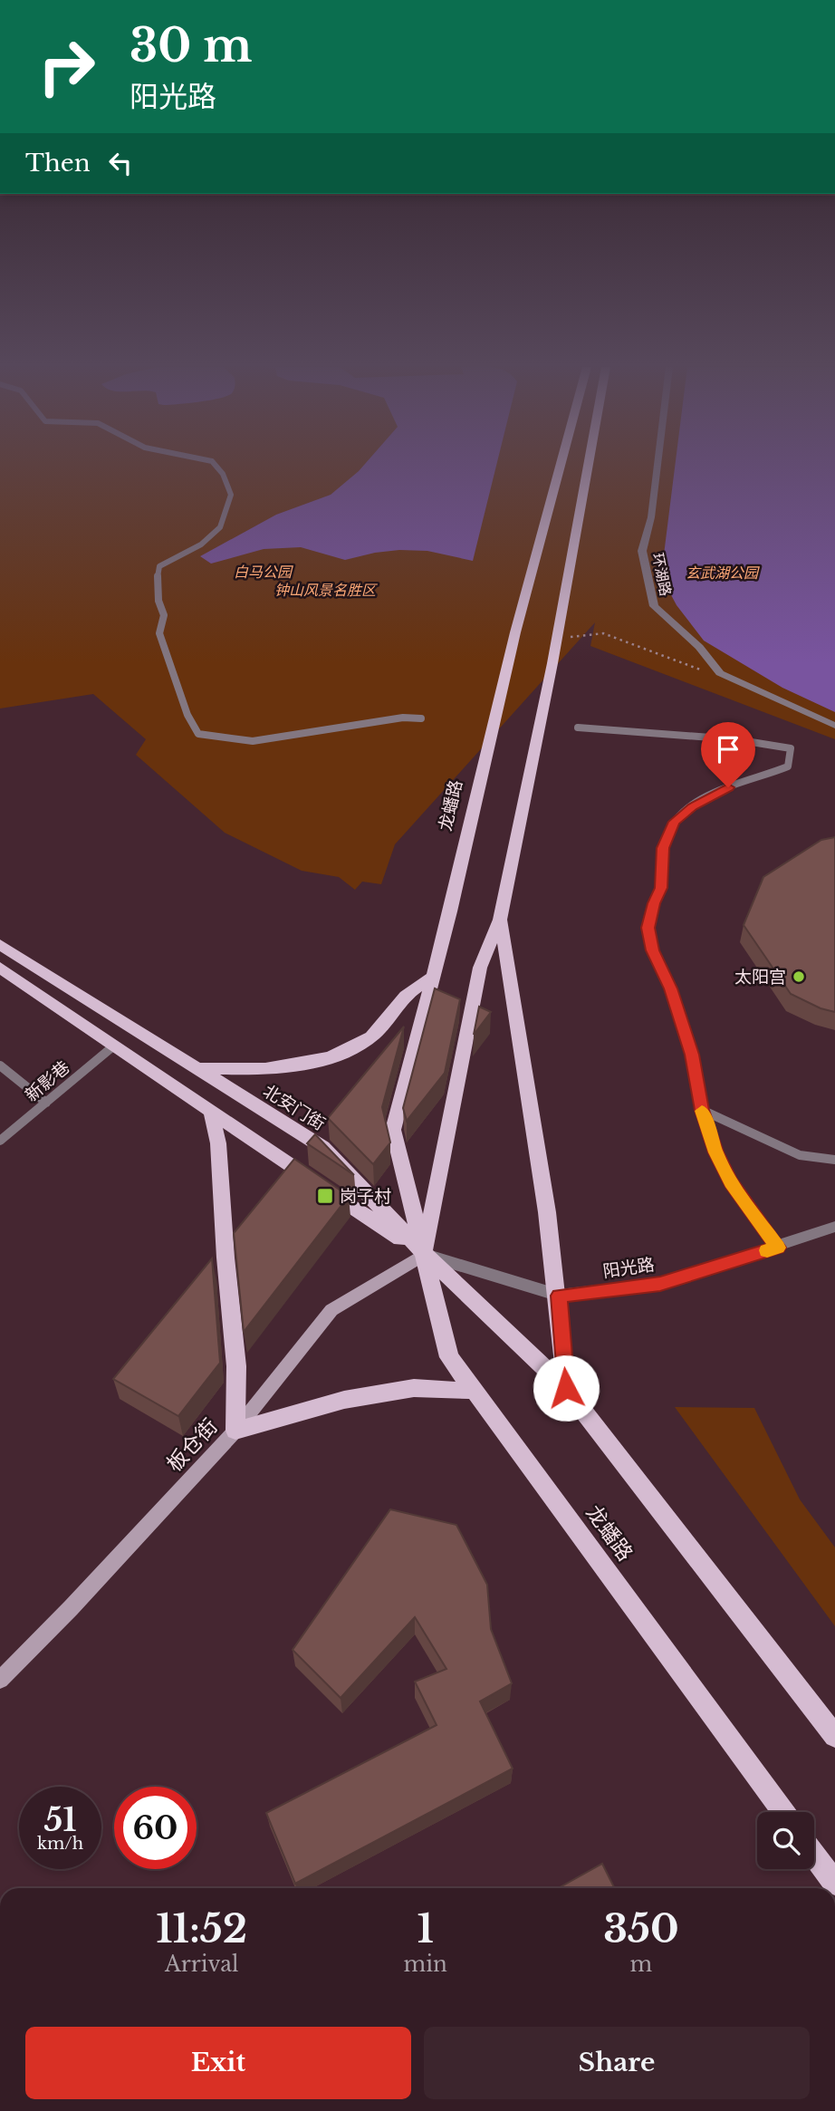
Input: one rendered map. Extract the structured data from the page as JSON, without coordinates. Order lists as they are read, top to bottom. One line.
{"streets":{"main road":["龙蟠路","北安门街","板仓街"],"street":["环湖路","阳光路"],"lane":["新影巷"]},"crossings":[["龙蟠路","北安门街"],["龙蟠路","阳光路"],["龙蟠路","板仓街"],["北安门街","阳光路"],["北安门街","板仓街"],["阳光路","板仓街"]],"parks":["白马公园","玄武湖公园","钟山风景名胜区"],"places":{"other":["太阳宫"],"transit":["岗子村"]},"page":{"turn":["30 m","阳光路"],"then":"Then","speed":"51 km/h","limit":"60","eta":["11:52","Arrival","1","min","350","m"],"buttons":["Exit","Share"]}}
